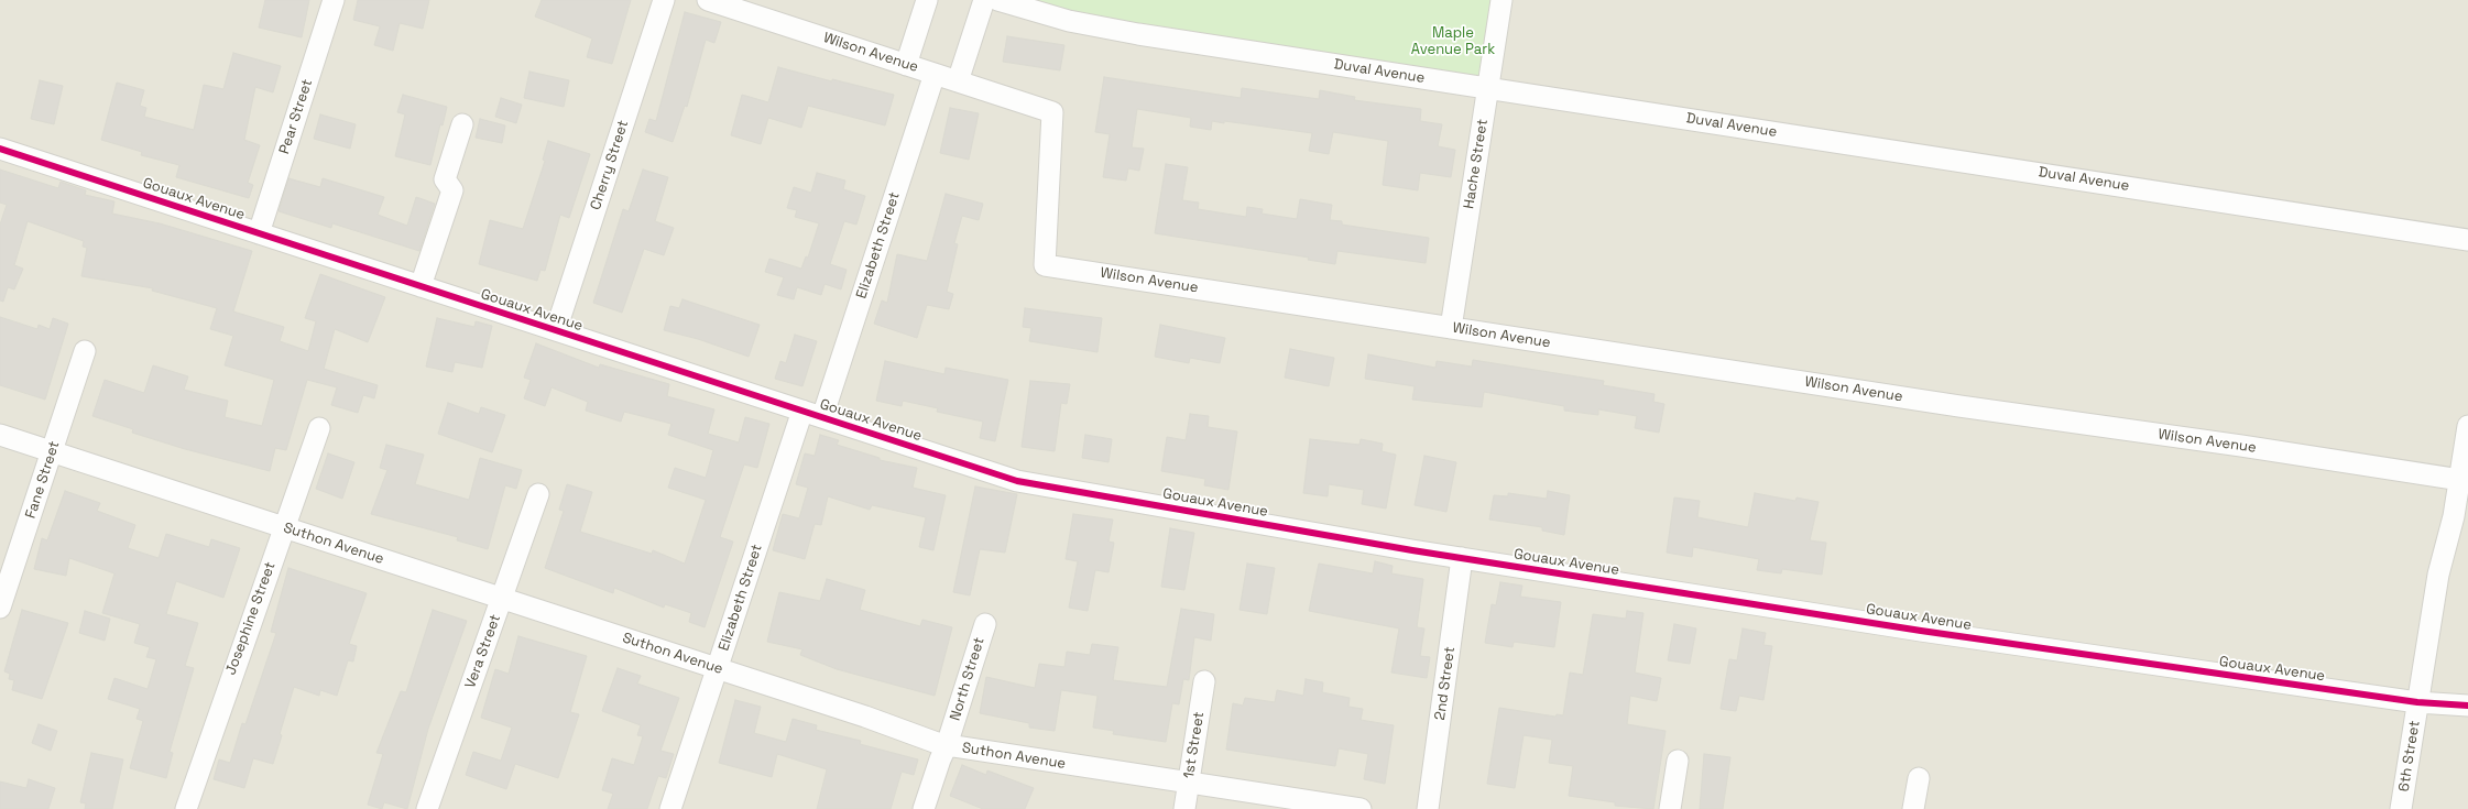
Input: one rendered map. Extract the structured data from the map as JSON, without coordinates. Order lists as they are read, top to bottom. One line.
{"streets":{"street":["Wilson Avenue","Duval Avenue","Pear Street","Hache Street","Cherry Street","Gouaux Avenue","Elizabeth Street","Fane Street","Suthon Avenue","Josephine Street","Vera Street","North Street","2nd Street","1st Street","6th Street"]},"crossings":[["Wilson Avenue","Hache Street"],["Wilson Avenue","Elizabeth Street"],["Wilson Avenue","6th Street"],["Duval Avenue","Hache Street"],["Pear Street","Gouaux Avenue"],["Cherry Street","Gouaux Avenue"],["Gouaux Avenue","Elizabeth Street"],["Gouaux Avenue","2nd Street"],["Gouaux Avenue","6th Street"],["Elizabeth Street","Suthon Avenue"],["Fane Street","Suthon Avenue"],["Suthon Avenue","Josephine Street"],["Suthon Avenue","Vera Street"],["Suthon Avenue","North Street"],["Suthon Avenue","1st Street"]],"parks":["Maple Avenue Park"]}
